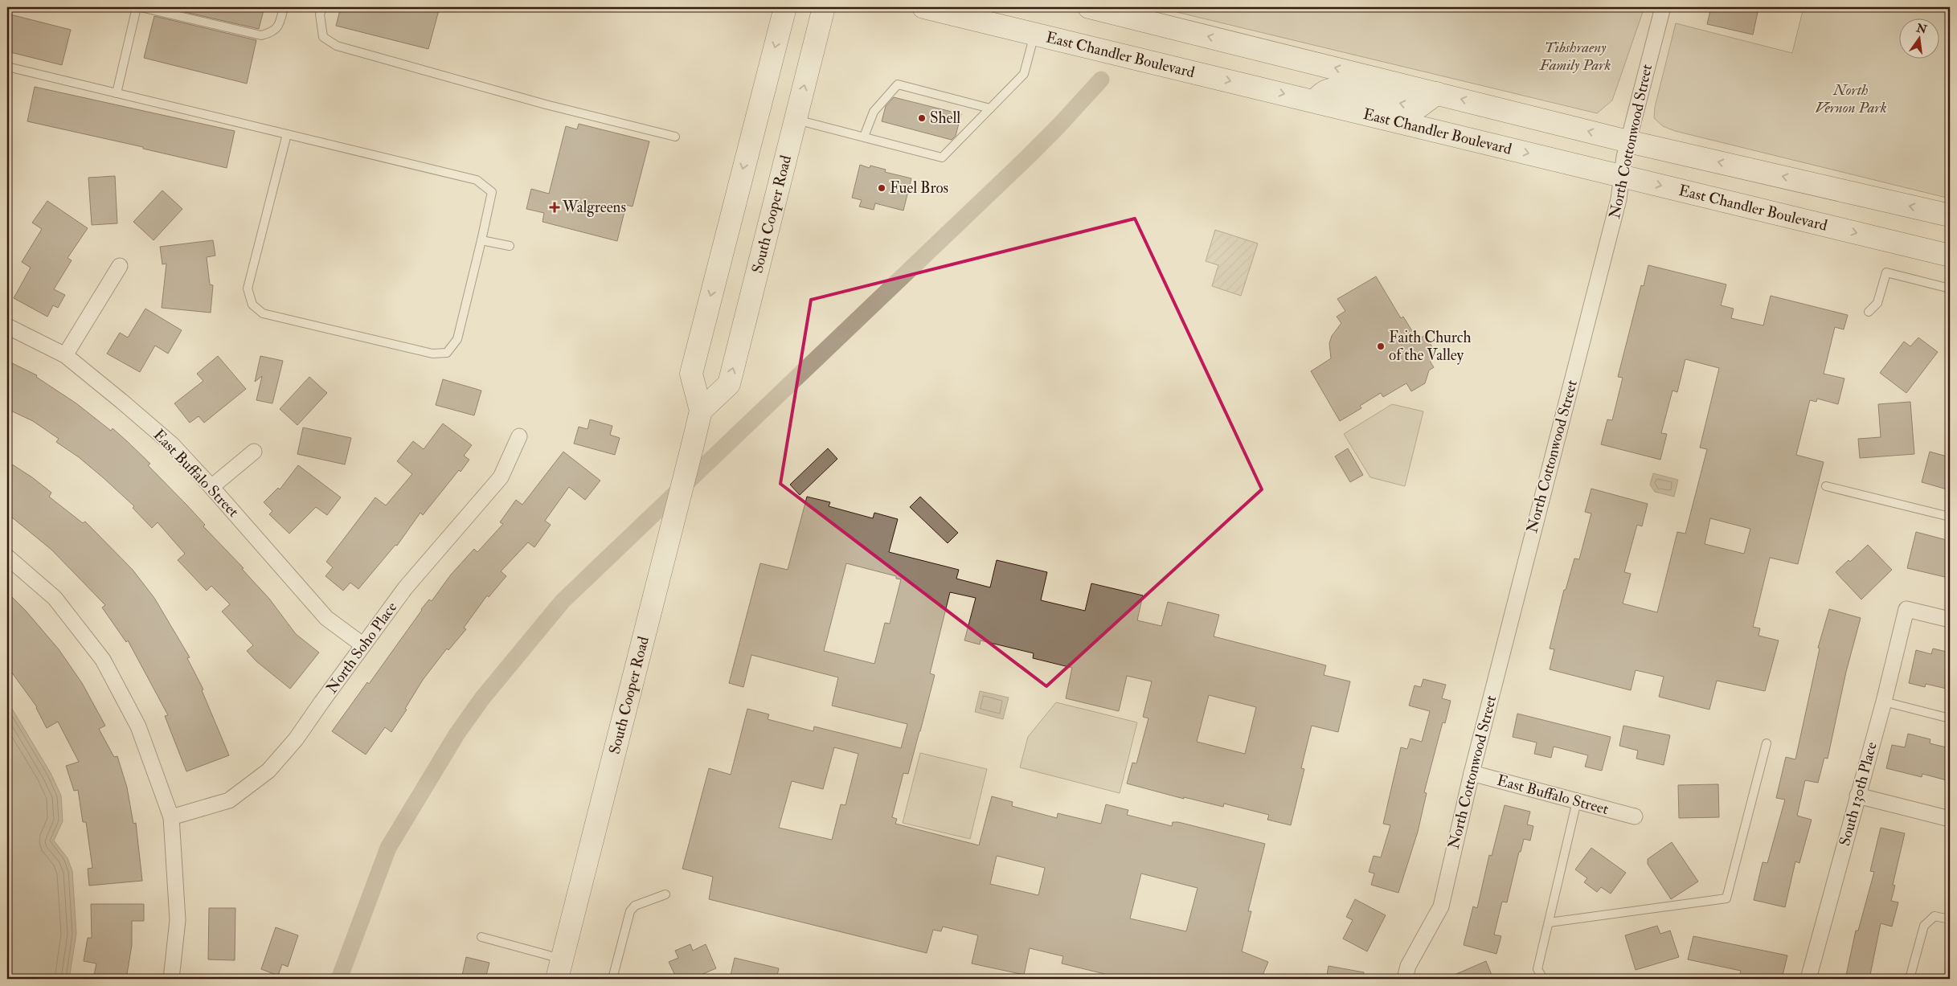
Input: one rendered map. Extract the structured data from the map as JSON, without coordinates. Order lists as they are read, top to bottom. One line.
{"streets":{"main road":["East Chandler Boulevard","South Cooper Road"],"street":["North Cottonwood Street","East Buffalo Street","North Soho Place","South 130th Place"]},"crossings":[["East Chandler Boulevard","North Cottonwood Street"],["North Cottonwood Street","East Buffalo Street"],["East Buffalo Street","North Soho Place"]],"parks":["Tibshraeny Family Park","North Vernon Park"],"places":{"other":["Shell","Fuel Bros","Faith Church of the Valley"],"health":["Walgreens"]},"north":"top"}
